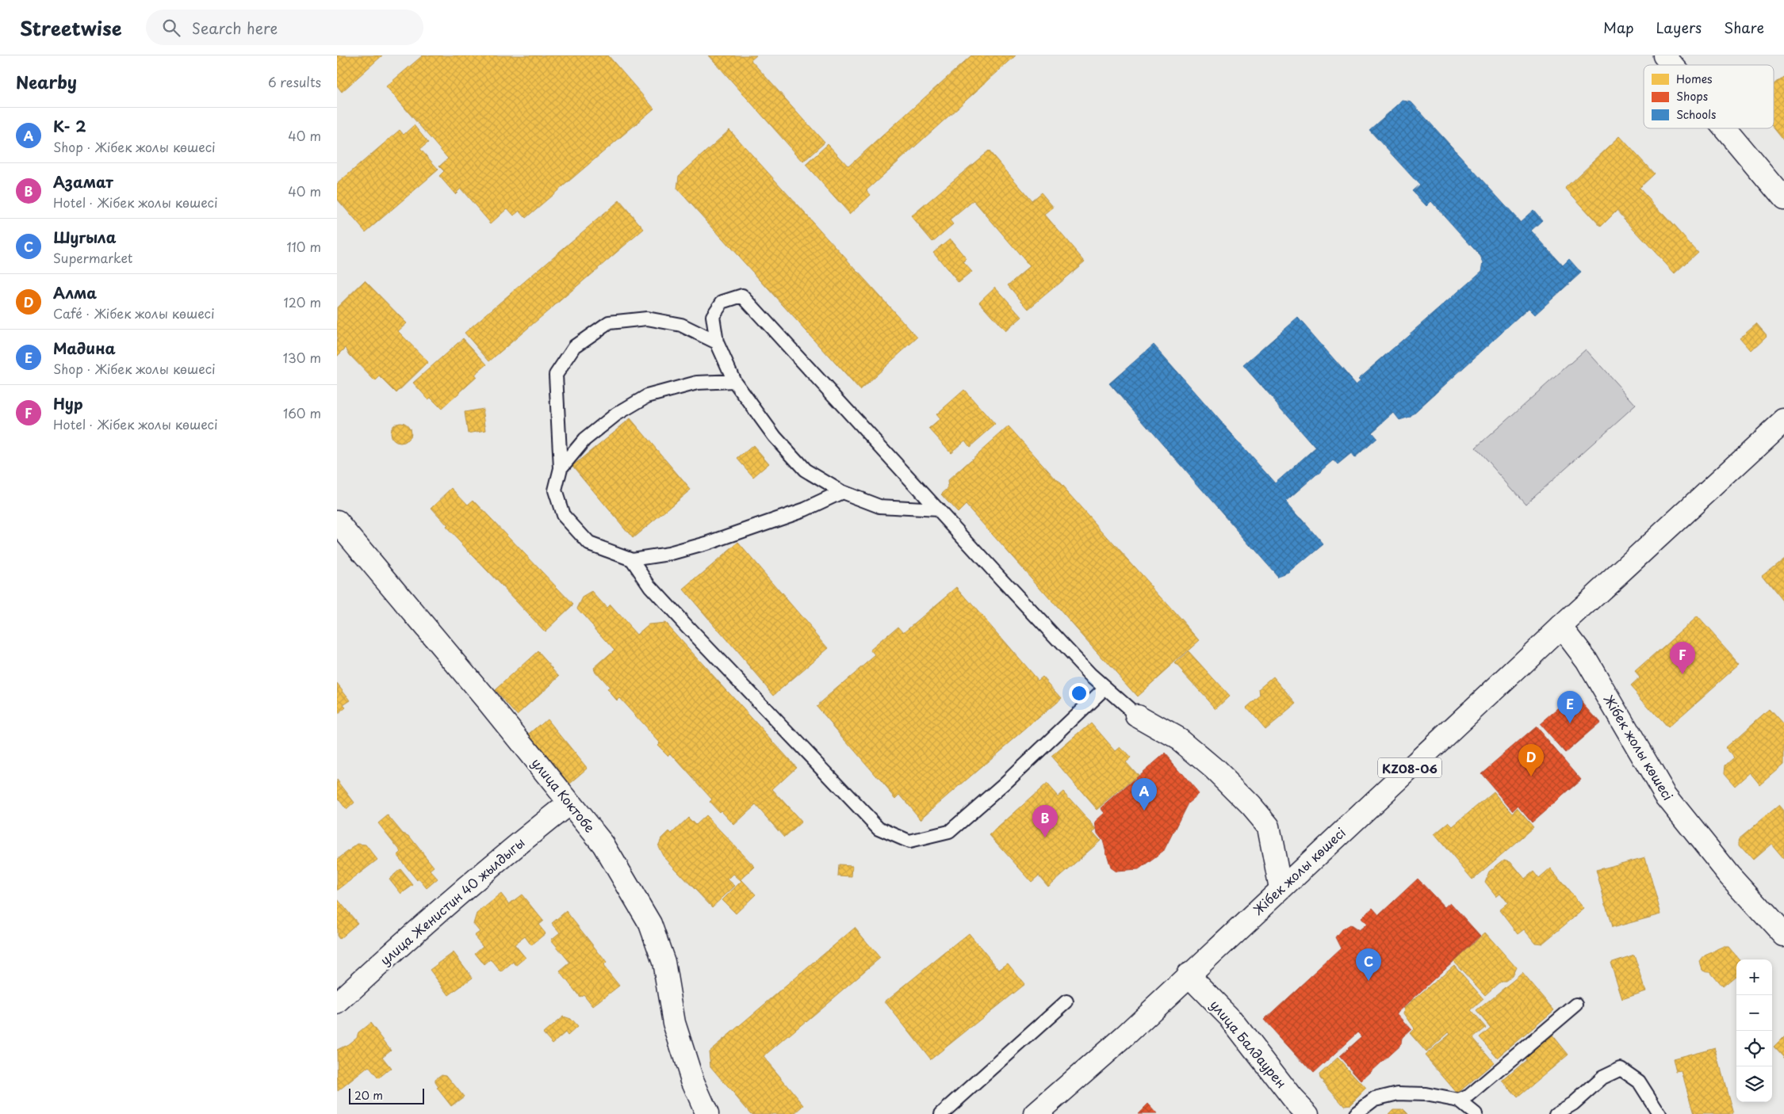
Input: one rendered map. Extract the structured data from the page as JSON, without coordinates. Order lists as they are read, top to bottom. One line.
{"streets":{"main road":["Жібек жолы көшесі","KZ08-06","улица Коктобе","улица Женистин 40 жылдыгы","улица Балдаурен"]},"crossings":[["Жібек жолы көшесі","улица Балдаурен"],["улица Коктобе","улица Женистин 40 жылдыгы"]],"legend":["Homes","Shops","Schools"],"scale_bar":"20 m","page":{"header":"Streetwise","search":"Search here","nav":["Map","Layers","Share"],"heading":["Nearby","6 results"],"list":[{"mark":"A","name":"К- 2","note":"Shop · Жібек жолы көшесі","value":"40 m"},{"mark":"B","name":"Азамат","note":"Hotel · Жібек жолы көшесі","value":"40 m"},{"mark":"C","name":"Шугыла","note":"Supermarket","value":"110 m"},{"mark":"D","name":"Алма","note":"Café · Жібек жолы көшесі","value":"120 m"},{"mark":"E","name":"Мадина","note":"Shop · Жібек жолы көшесі","value":"130 m"},{"mark":"F","name":"Нур","note":"Hotel · Жібек жолы көшесі","value":"160 m"}],"pins":["F","E","D","A","B","C"],"map_buttons":["+","−"],"scale":"20 m"}}
